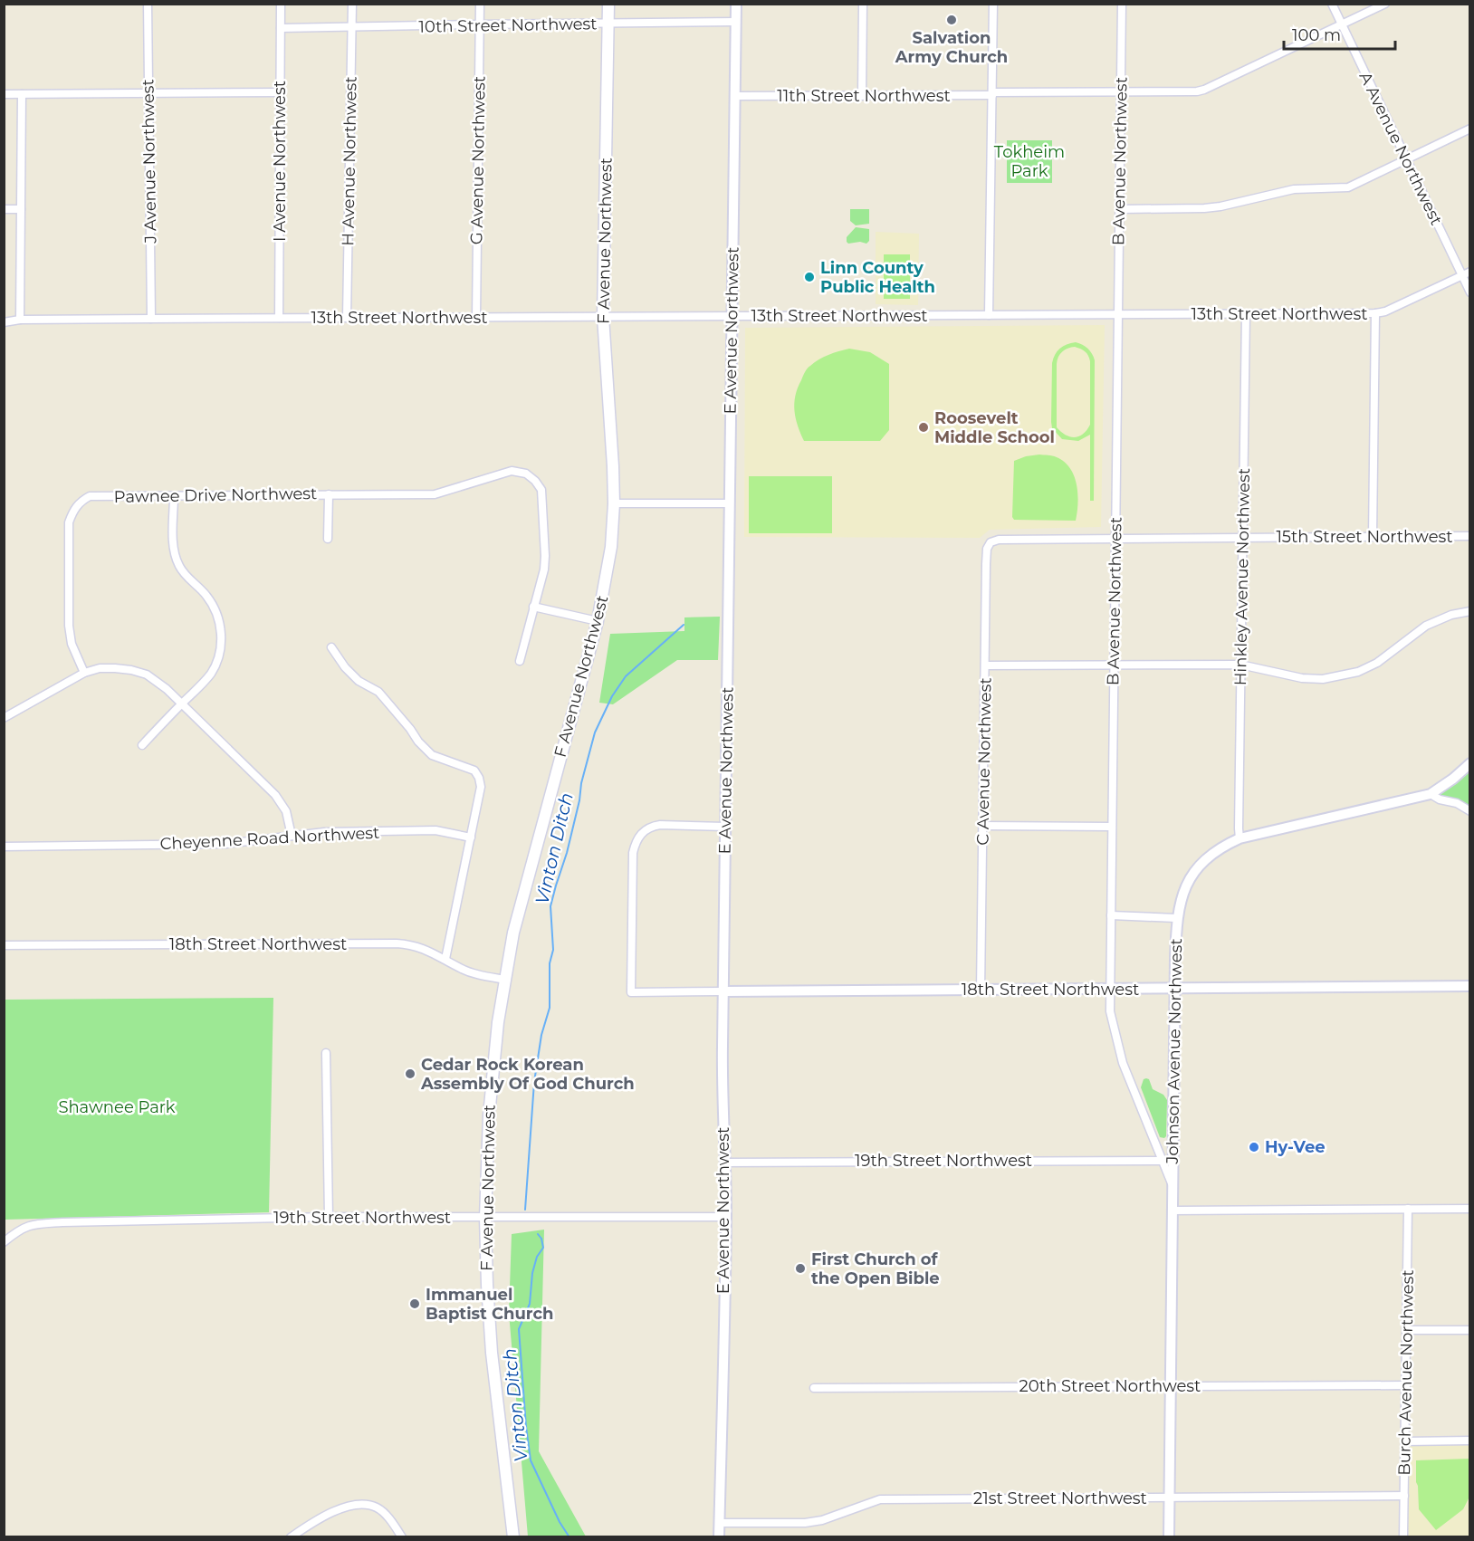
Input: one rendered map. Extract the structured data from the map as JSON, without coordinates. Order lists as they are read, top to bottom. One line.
{"streets":{"main road":["F Avenue Northwest"],"street":["10th Street Northwest","11th Street Northwest","A Avenue Northwest","G Avenue Northwest","J Avenue Northwest","I Avenue Northwest","H Avenue Northwest","B Avenue Northwest","13th Street Northwest","E Avenue Northwest","Pawnee Drive Northwest","15th Street Northwest","Hinkley Avenue Northwest","C Avenue Northwest","Cheyenne Road Northwest","18th Street Northwest","Johnson Avenue Northwest","19th Street Northwest","Burch Avenue Northwest","20th Street Northwest","21st Street Northwest"]},"crossings":[["10th Street Northwest","G Avenue Northwest"],["10th Street Northwest","I Avenue Northwest"],["10th Street Northwest","H Avenue Northwest"],["10th Street Northwest","F Avenue Northwest"],["10th Street Northwest","E Avenue Northwest"],["11th Street Northwest","A Avenue Northwest"],["11th Street Northwest","B Avenue Northwest"],["11th Street Northwest","E Avenue Northwest"],["A Avenue Northwest","13th Street Northwest"],["G Avenue Northwest","13th Street Northwest"],["J Avenue Northwest","13th Street Northwest"],["I Avenue Northwest","13th Street Northwest"],["H Avenue Northwest","13th Street Northwest"],["B Avenue Northwest","13th Street Northwest"],["B Avenue Northwest","15th Street Northwest"],["B Avenue Northwest","18th Street Northwest"],["B Avenue Northwest","Johnson Avenue Northwest"],["B Avenue Northwest","19th Street Northwest"],["F Avenue Northwest","13th Street Northwest"],["F Avenue Northwest","18th Street Northwest"],["F Avenue Northwest","19th Street Northwest"],["13th Street Northwest","E Avenue Northwest"],["13th Street Northwest","Hinkley Avenue Northwest"],["E Avenue Northwest","18th Street Northwest"],["E Avenue Northwest","19th Street Northwest"],["E Avenue Northwest","21st Street Northwest"],["15th Street Northwest","Hinkley Avenue Northwest"],["15th Street Northwest","C Avenue Northwest"],["Hinkley Avenue Northwest","Johnson Avenue Northwest"],["C Avenue Northwest","18th Street Northwest"],["18th Street Northwest","Johnson Avenue Northwest"],["Johnson Avenue Northwest","20th Street Northwest"],["Johnson Avenue Northwest","21st Street Northwest"],["Burch Avenue Northwest","20th Street Northwest"],["Burch Avenue Northwest","21st Street Northwest"]],"water":["Vinton Ditch"],"parks":["Tokheim Park","Shawnee Park"],"places":["Salvation Army Church","Linn County Public Health","Roosevelt Middle School","Cedar Rock Korean Assembly Of God Church","Hy-Vee","First Church of the Open Bible","Immanuel Baptist Church"],"scale_bar":"100 m"}
